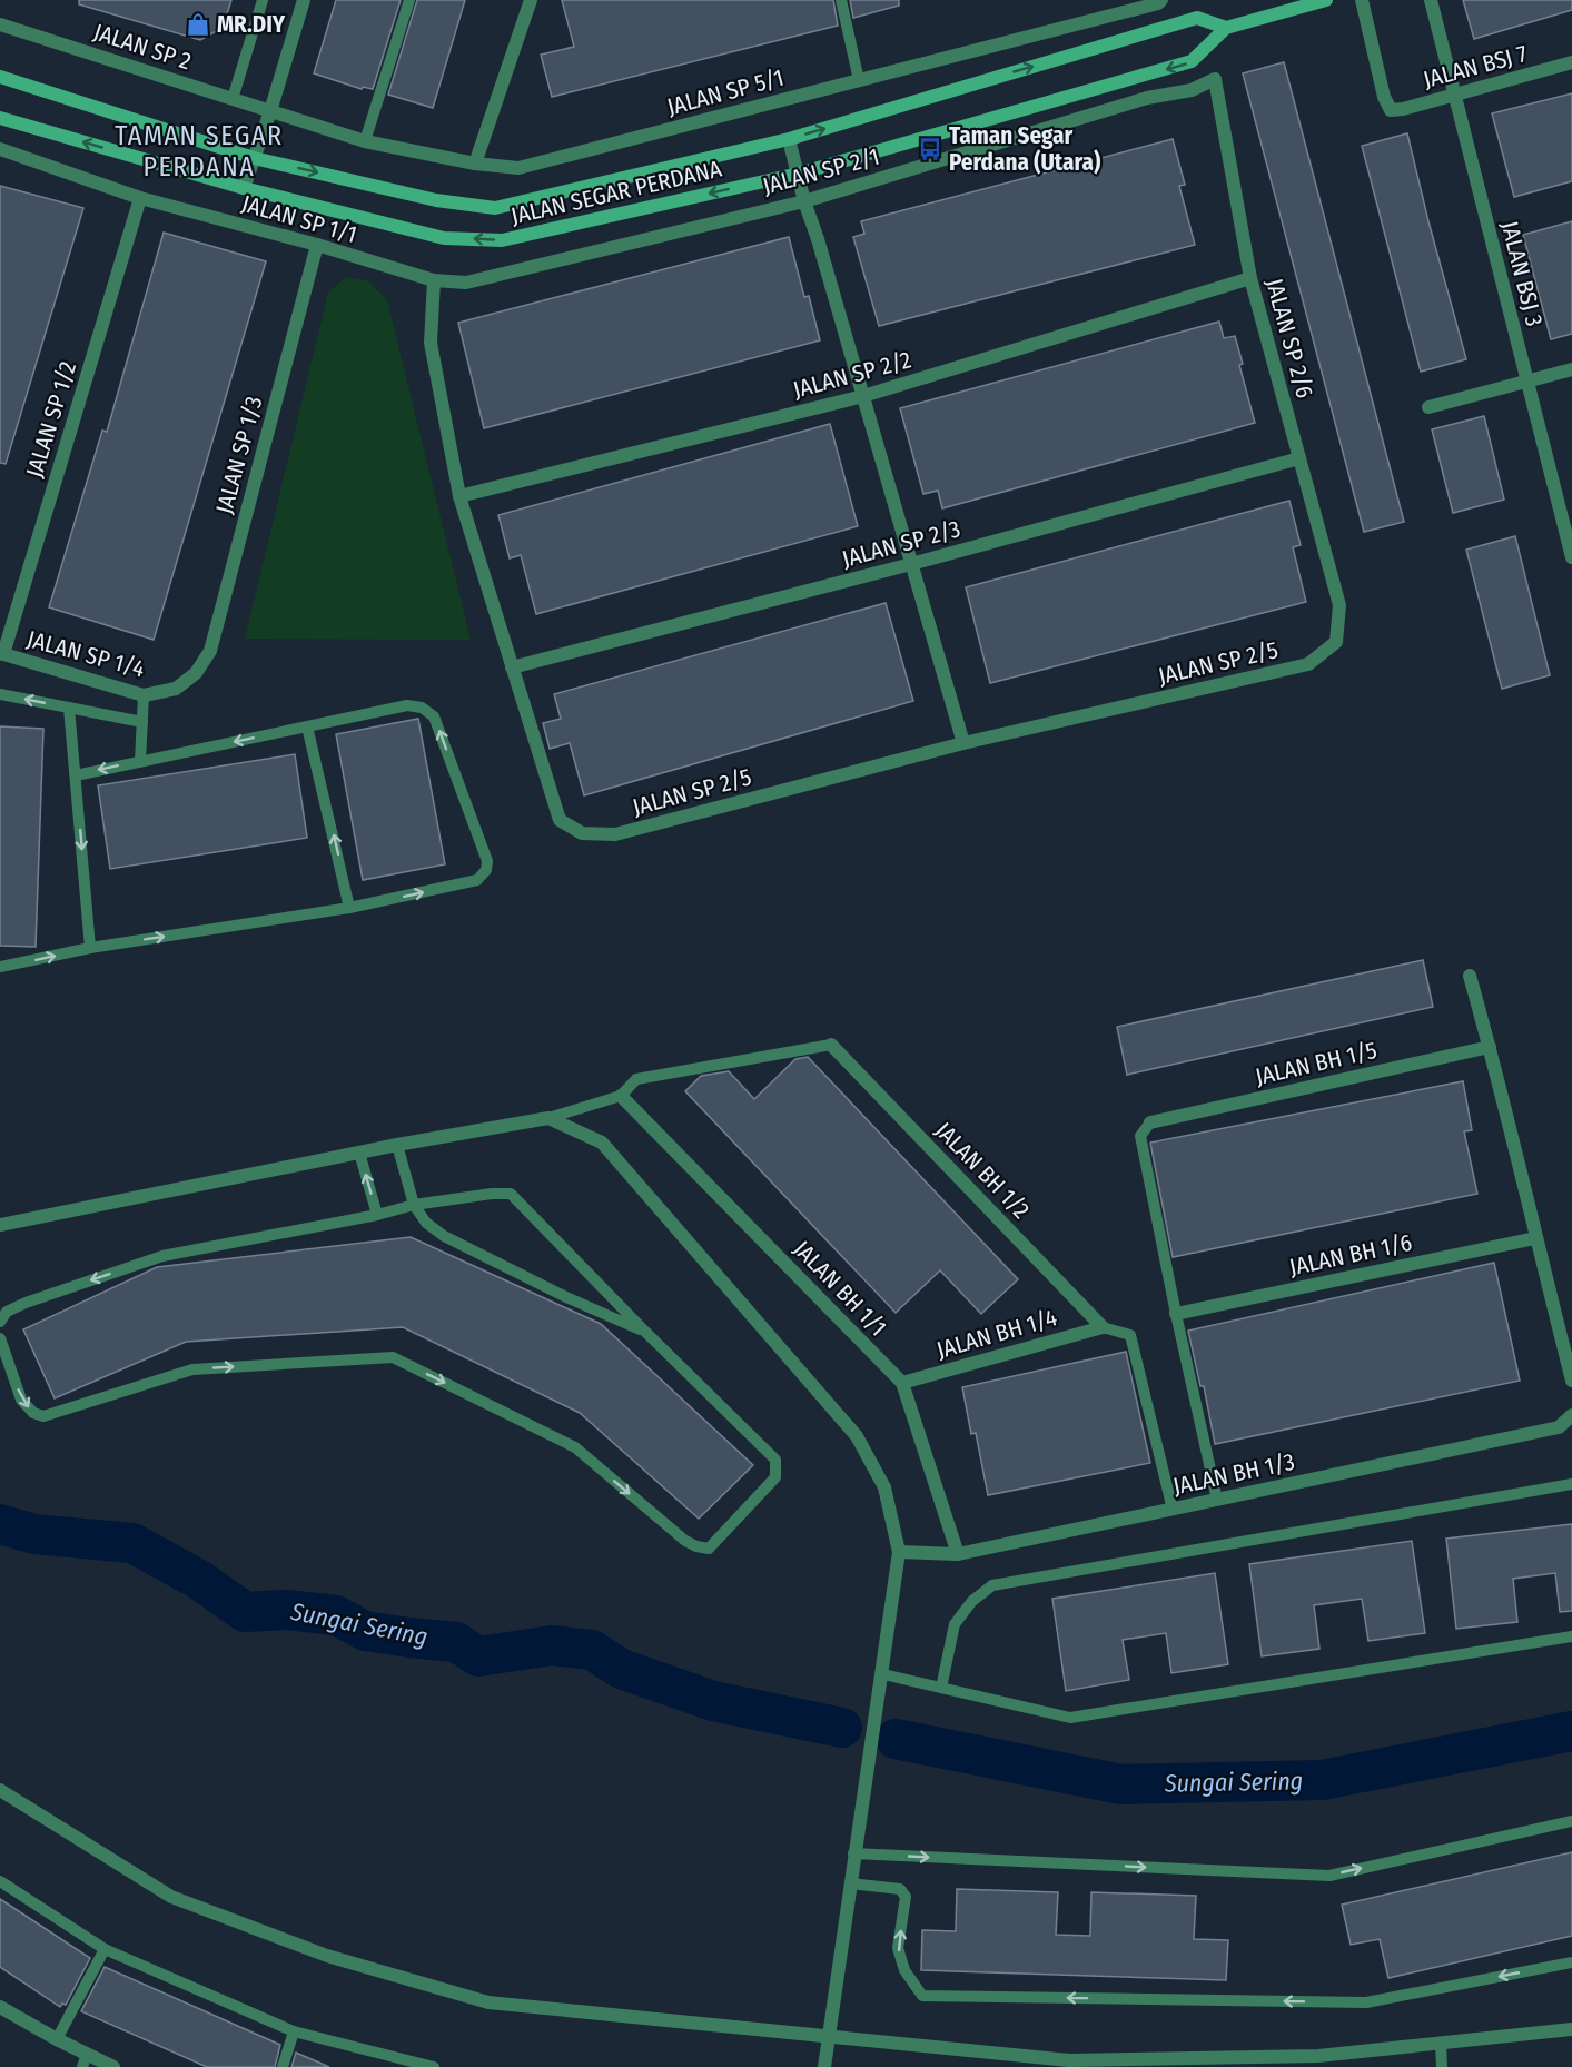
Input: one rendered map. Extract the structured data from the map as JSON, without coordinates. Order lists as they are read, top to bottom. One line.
{"streets":{"street":["JALAN SP 2","JALAN BSJ 7","JALAN SP 5/1","JALAN SP 2/1","JALAN SEGAR PERDANA","JALAN SP 1/1","JALAN BSJ 3","JALAN SP 2/6","JALAN SP 2/2","JALAN SP 1/2","JALAN SP 1/3","JALAN SP 2/3","JALAN SP 1/4","JALAN SP 2/5","JALAN BH 1/5","JALAN BH 1/2","JALAN BH 1/6","JALAN BH 1/1","JALAN BH 1/4","JALAN BH 1/3"]},"crossings":[["JALAN SP 2","JALAN SP 5/1"],["JALAN BSJ 7","JALAN BSJ 3"],["JALAN SP 2/1","JALAN SP 1/1"],["JALAN SP 2/1","JALAN SP 2/6"],["JALAN SP 2/1","JALAN SP 2/5"],["JALAN SP 1/1","JALAN SP 1/2"],["JALAN SP 1/1","JALAN SP 1/3"],["JALAN SP 1/1","JALAN SP 2/5"],["JALAN SP 2/6","JALAN SP 2/2"],["JALAN SP 2/6","JALAN SP 2/3"],["JALAN SP 2/6","JALAN SP 2/5"],["JALAN SP 2/2","JALAN SP 2/5"],["JALAN SP 1/2","JALAN SP 1/4"],["JALAN SP 1/3","JALAN SP 1/4"],["JALAN SP 2/3","JALAN SP 2/5"],["JALAN BH 1/2","JALAN BH 1/4"],["JALAN BH 1/1","JALAN BH 1/4"],["JALAN BH 1/1","JALAN BH 1/3"]],"districts":["TAMAN SEGAR PERDANA"],"water":["Sungai Sering"],"places":{"shop":["MR.DIY"],"bus stop":["Taman Segar Perdana (Utara)"]}}
